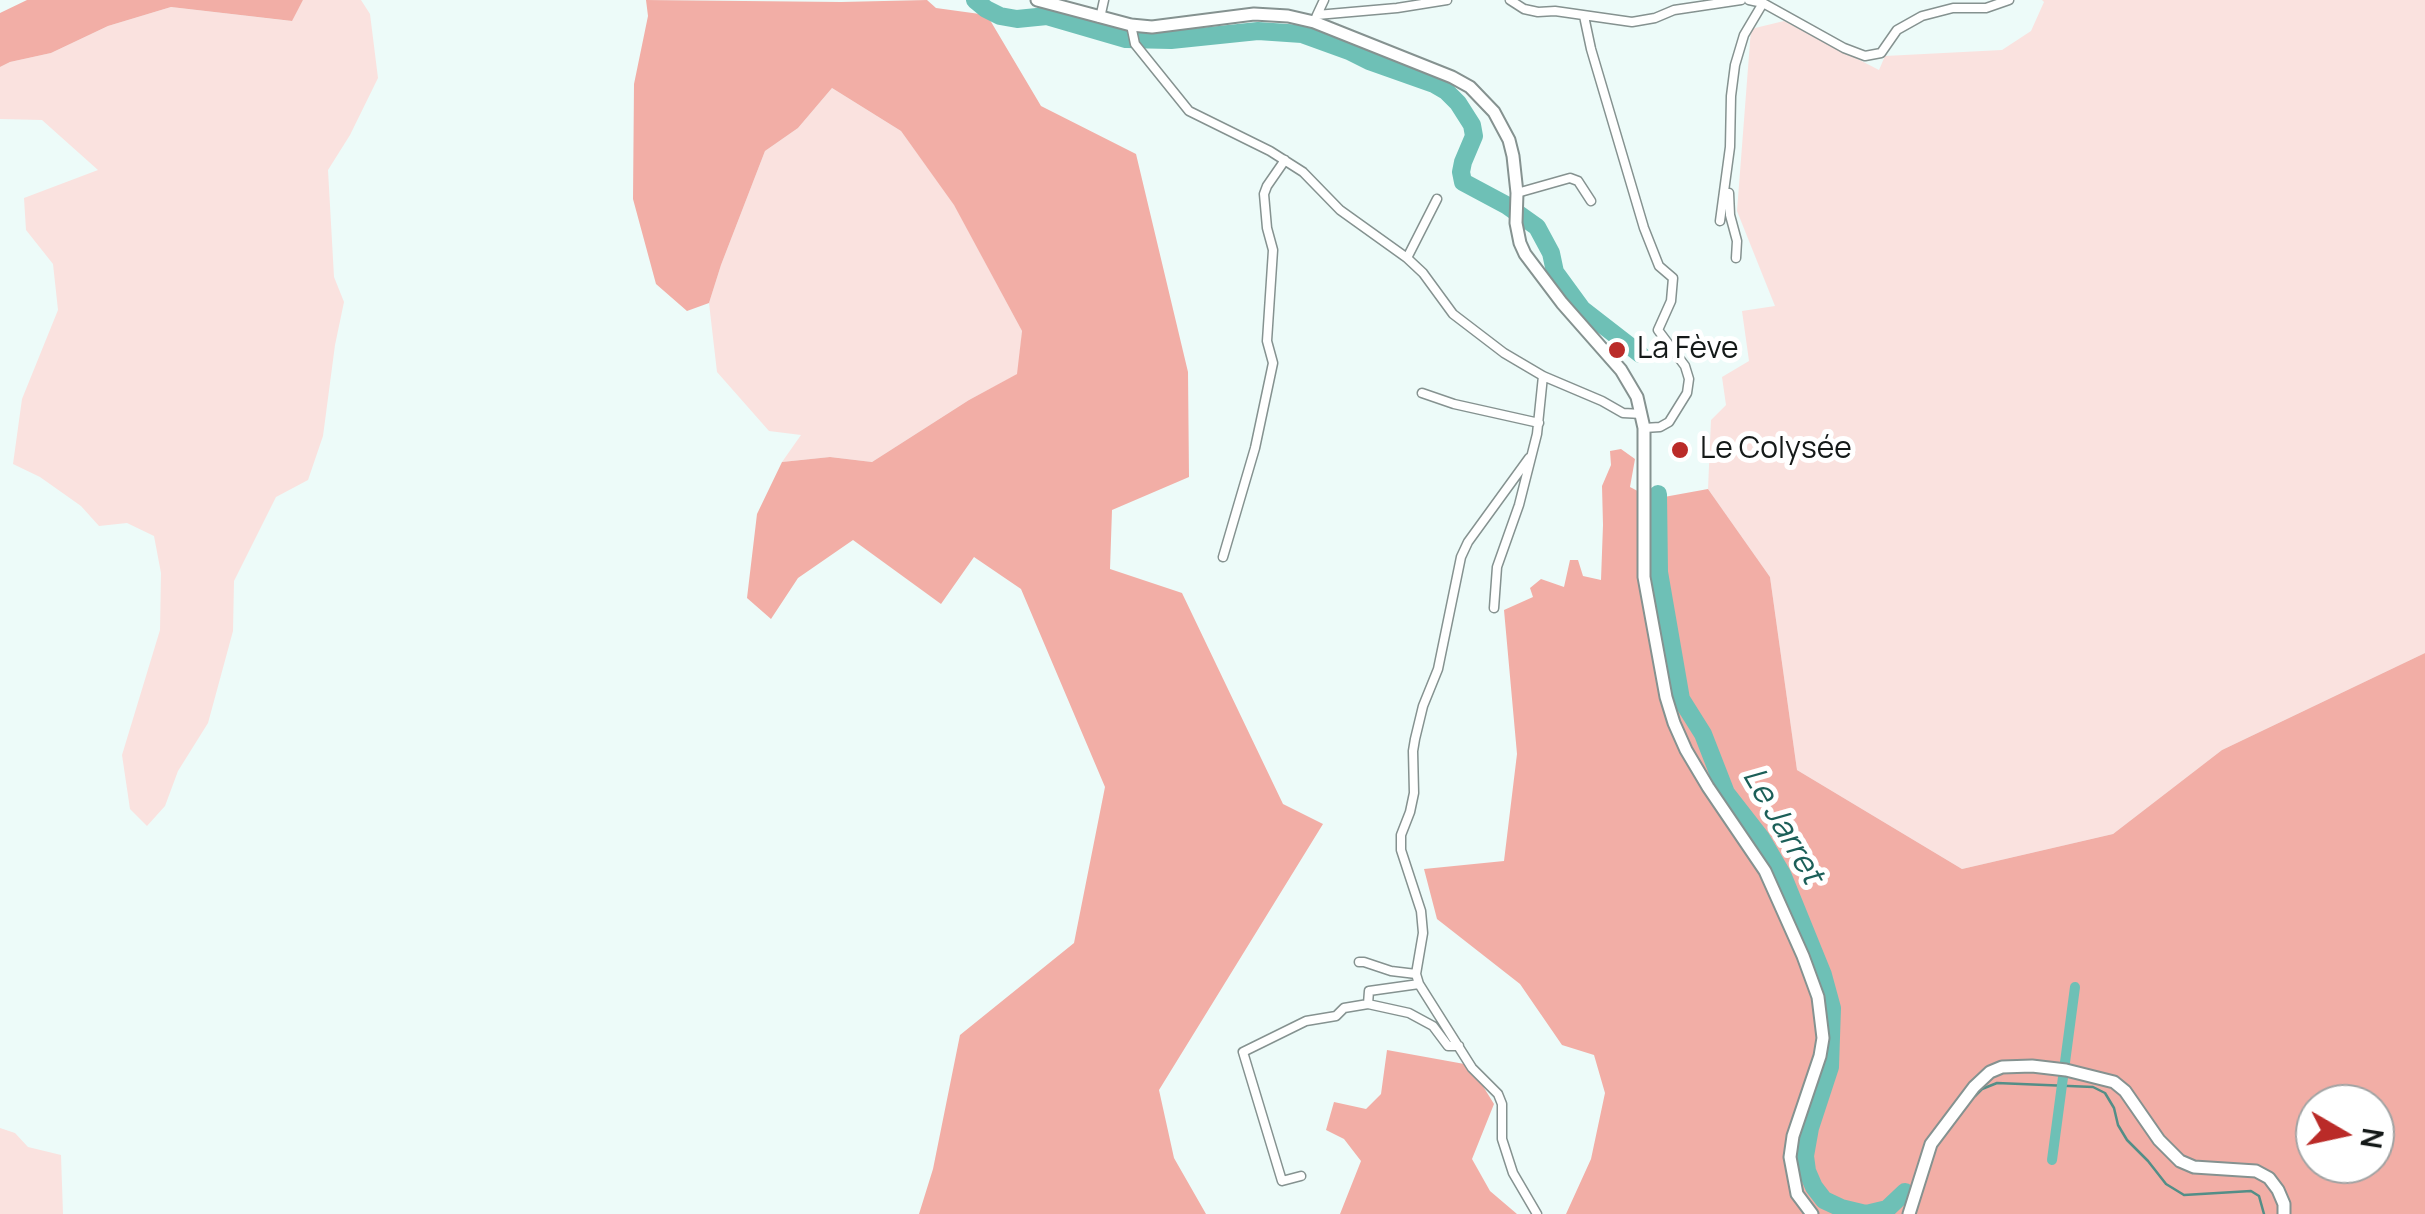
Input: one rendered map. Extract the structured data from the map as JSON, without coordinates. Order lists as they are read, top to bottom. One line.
{"water":["Le Jarret"],"places":["La Fève","Le Colysée"],"north":"right"}
